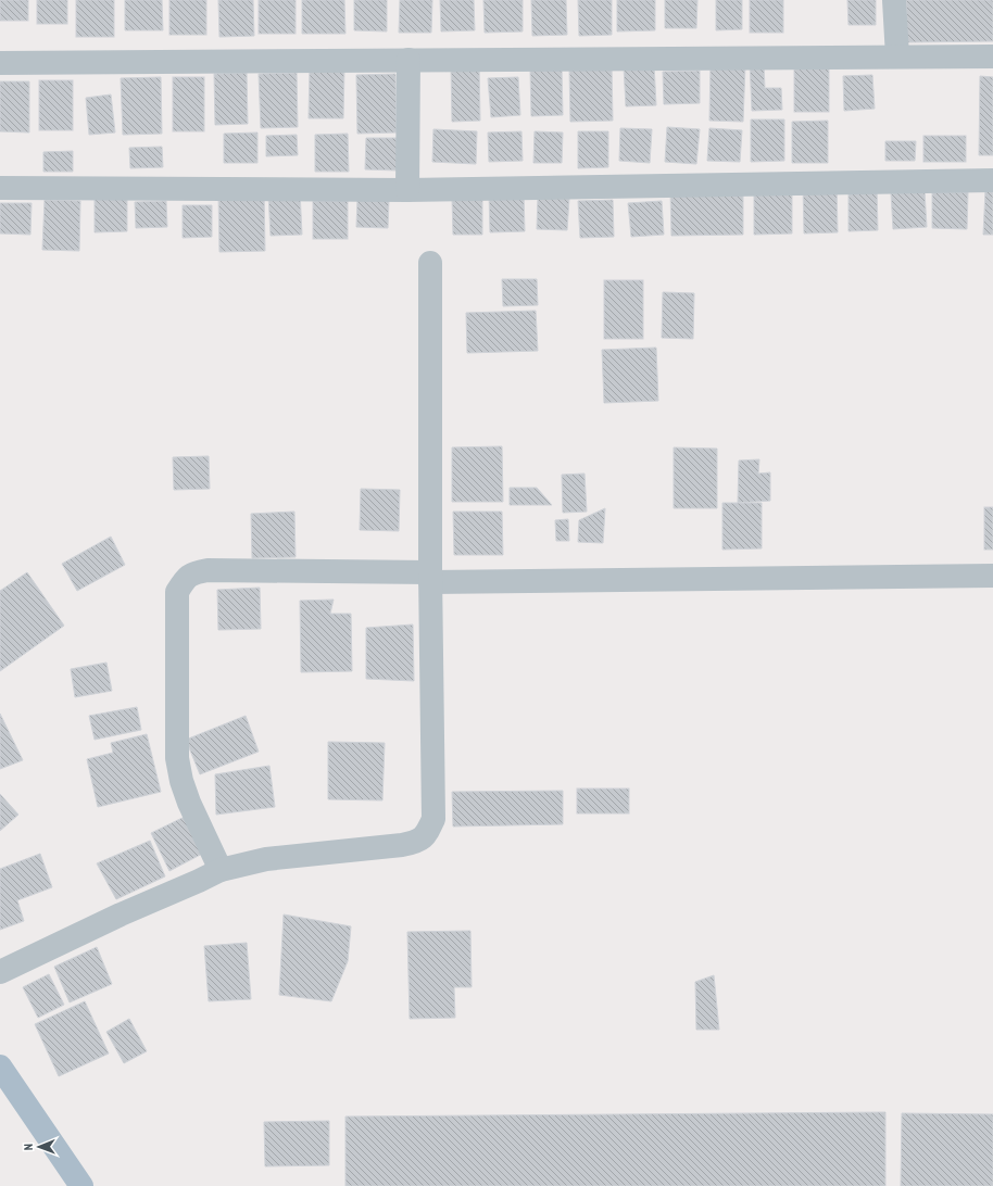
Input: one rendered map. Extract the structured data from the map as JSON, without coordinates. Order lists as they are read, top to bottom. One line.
{"north":"left"}
